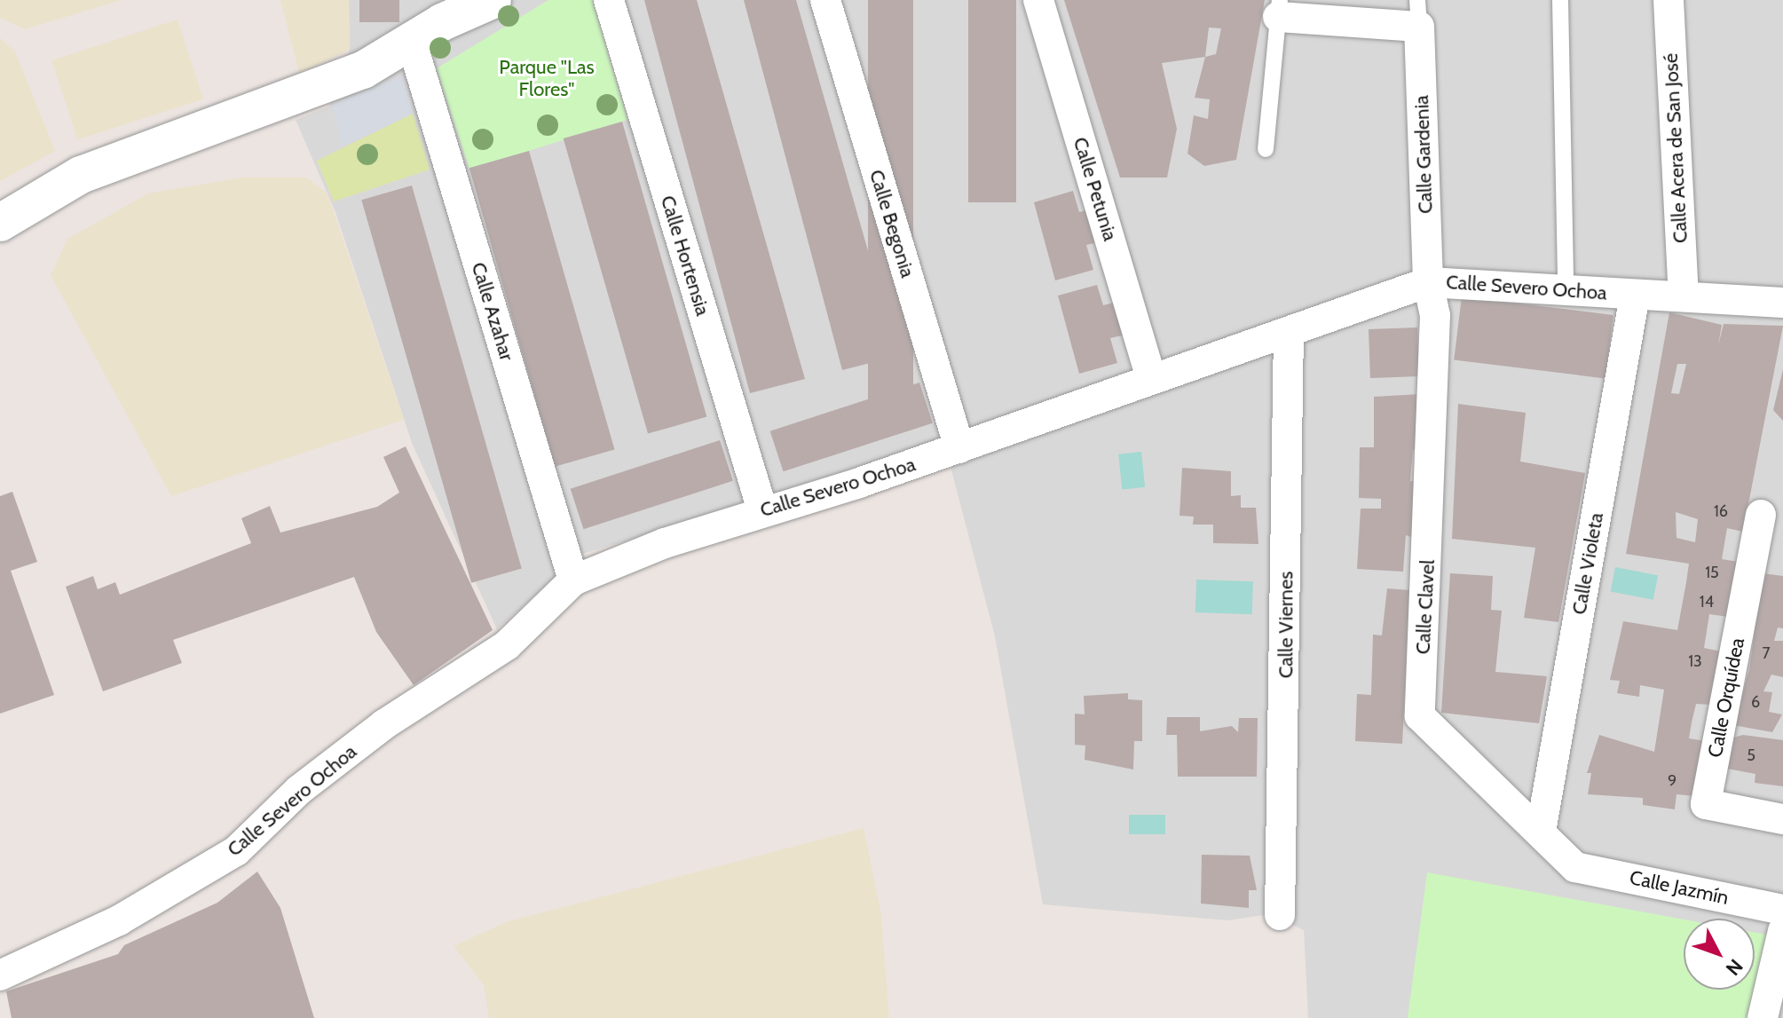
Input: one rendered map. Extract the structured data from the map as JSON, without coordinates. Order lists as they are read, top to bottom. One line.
{"streets":{"street":["Calle Acera de San José","Calle Gardenia","Calle Petunia","Calle Begonia","Calle Hortensia","Calle Severo Ochoa","Calle Azahar","Calle Violeta","Calle Clavel","Calle Viernes","Calle Orquídea","Calle Jazmín"]},"crossings":[["Calle Acera de San José","Calle Severo Ochoa"],["Calle Gardenia","Calle Severo Ochoa"],["Calle Gardenia","Calle Clavel"],["Calle Petunia","Calle Severo Ochoa"],["Calle Begonia","Calle Severo Ochoa"],["Calle Hortensia","Calle Severo Ochoa"],["Calle Severo Ochoa","Calle Azahar"],["Calle Severo Ochoa","Calle Violeta"],["Calle Severo Ochoa","Calle Clavel"],["Calle Severo Ochoa","Calle Viernes"],["Calle Violeta","Calle Clavel"],["Calle Clavel","Calle Jazmín"]],"parks":["Parque \"Las Flores\""],"house_numbers":["16","15","14","7","13","6","5","9"],"north":"bottom right"}
